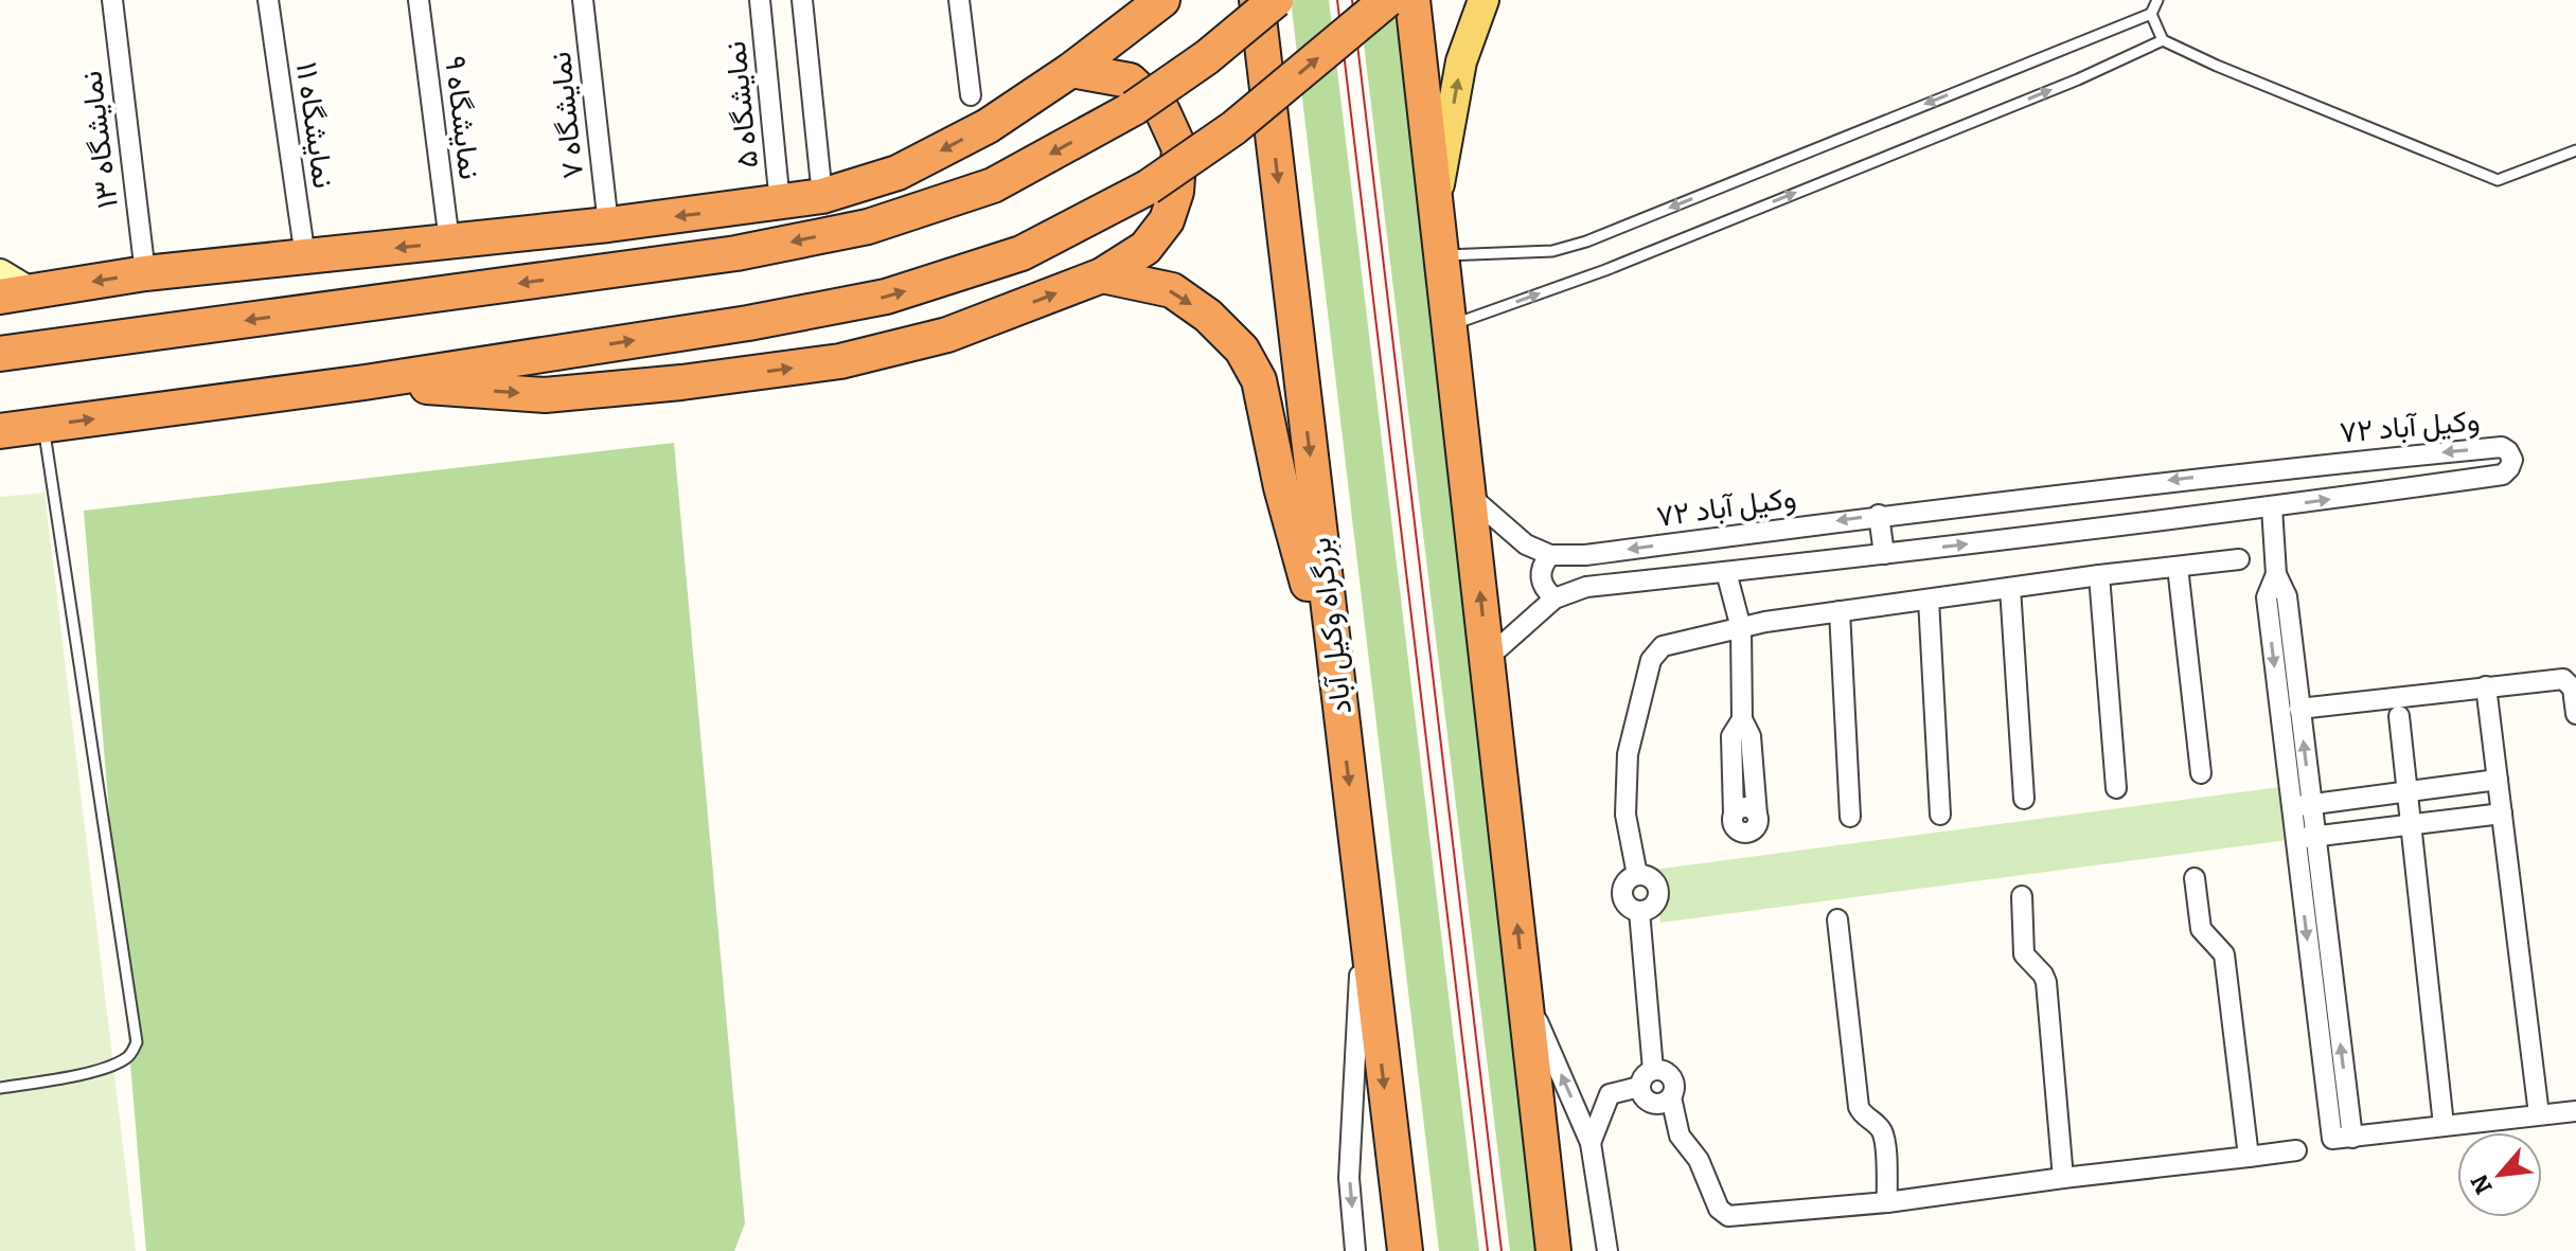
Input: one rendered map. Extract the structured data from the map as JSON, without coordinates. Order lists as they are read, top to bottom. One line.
{"streets":{"highway":["بزرگراه وکیل آباد"],"street":["نمایشگاه ۵","نمایشگاه ۷","نمایشگاه ۹","نمایشگاه ۱۱","نمایشگاه ۱۳","۷۲ وکیل آباد"]},"north":"bottom left"}
